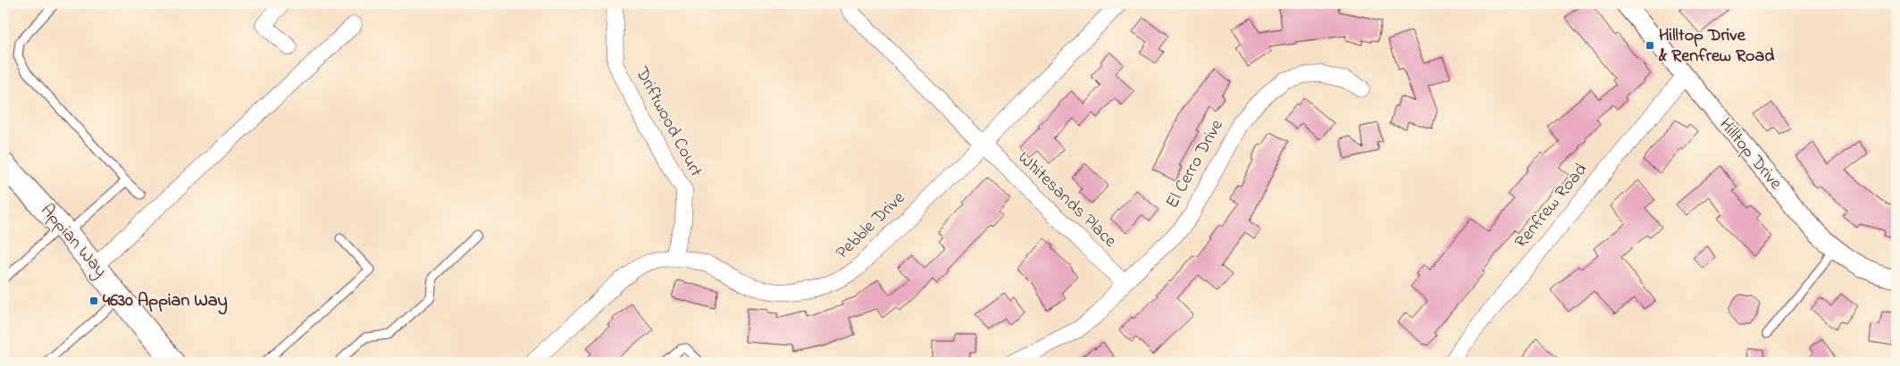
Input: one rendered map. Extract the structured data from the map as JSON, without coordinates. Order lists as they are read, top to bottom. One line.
{"streets":{"main road":["Appian Way"],"street":["Driftwood Court","Hilltop Drive","El Cerro Drive","Whitesands Place","Renfrew Road","Pebble Drive"]},"crossings":[["Driftwood Court","Pebble Drive"],["Hilltop Drive","Renfrew Road"],["El Cerro Drive","Whitesands Place"],["Whitesands Place","Pebble Drive"]],"places":{"transit":["Hilltop Drive & Renfrew Road","4630 Appian Way"]}}
